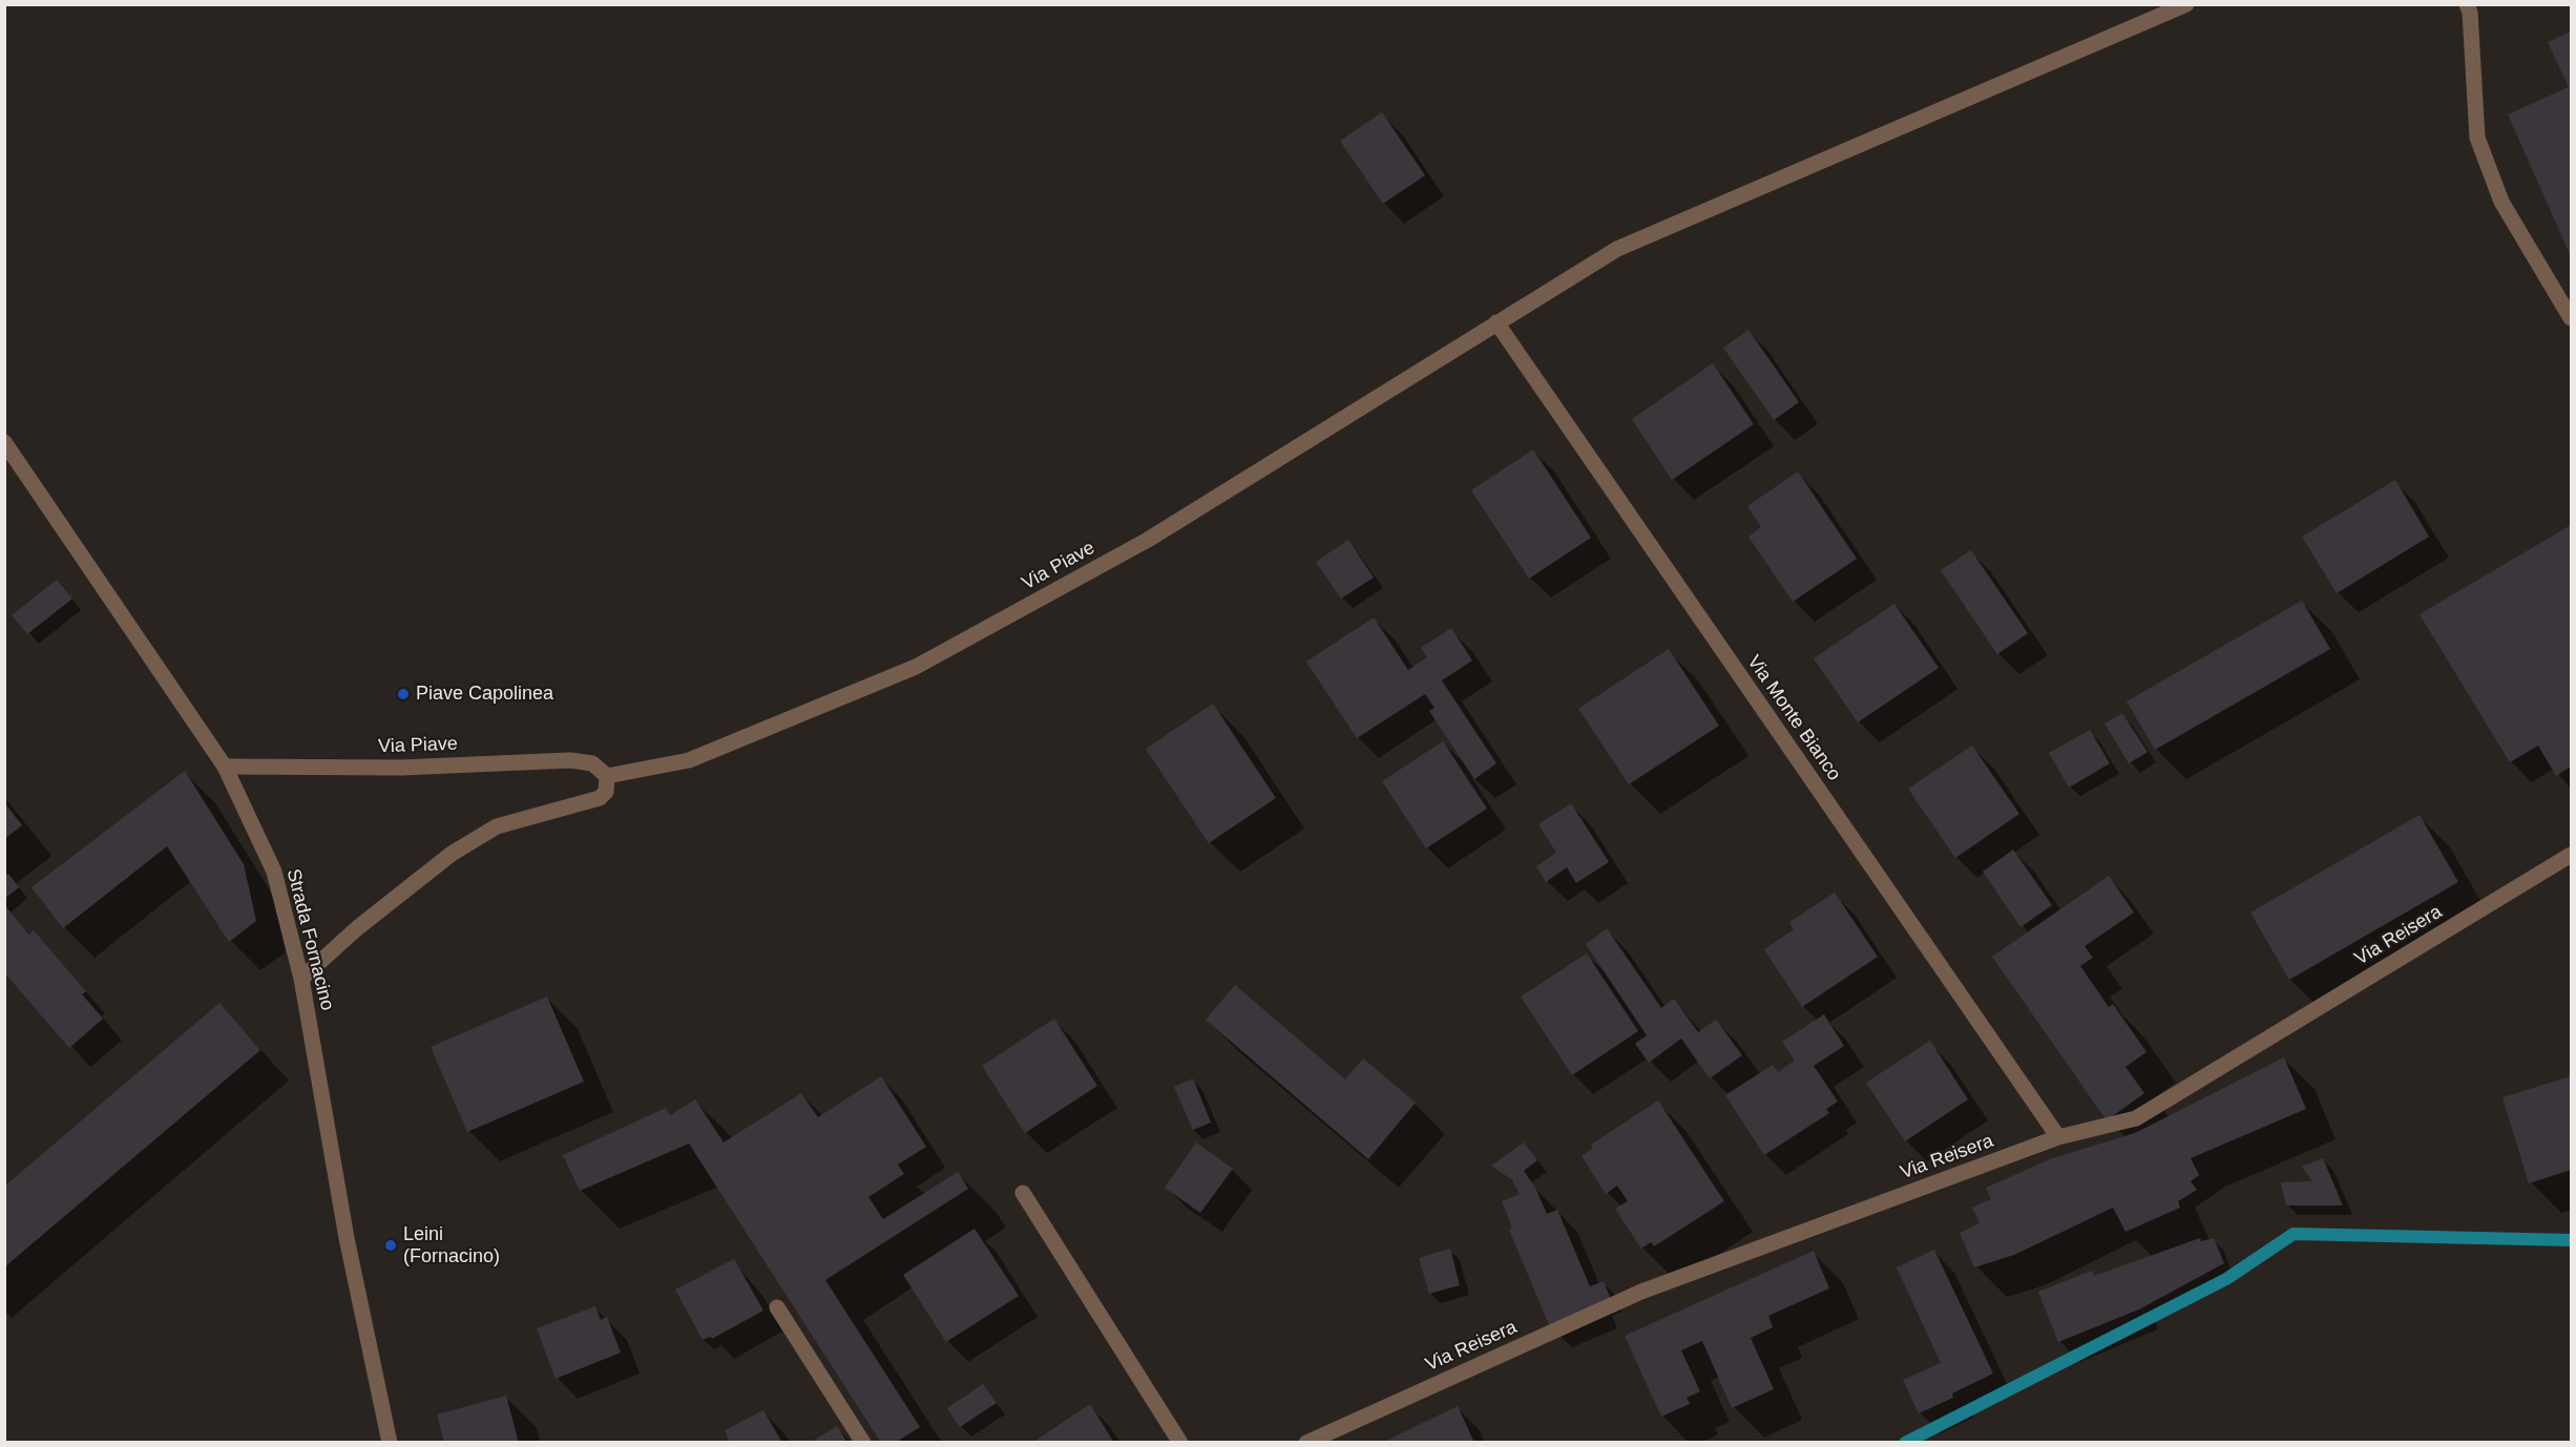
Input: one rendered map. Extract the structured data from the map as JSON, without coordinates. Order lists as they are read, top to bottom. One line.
{"streets":{"street":["Via Piave","Via Monte Bianco","Via Reisera","Strada Fornacino"]},"crossings":[["Via Piave","Via Monte Bianco"],["Via Piave","Strada Fornacino"],["Via Monte Bianco","Via Reisera"]],"places":["Piave Capolinea","Leini (Fornacino)"]}
